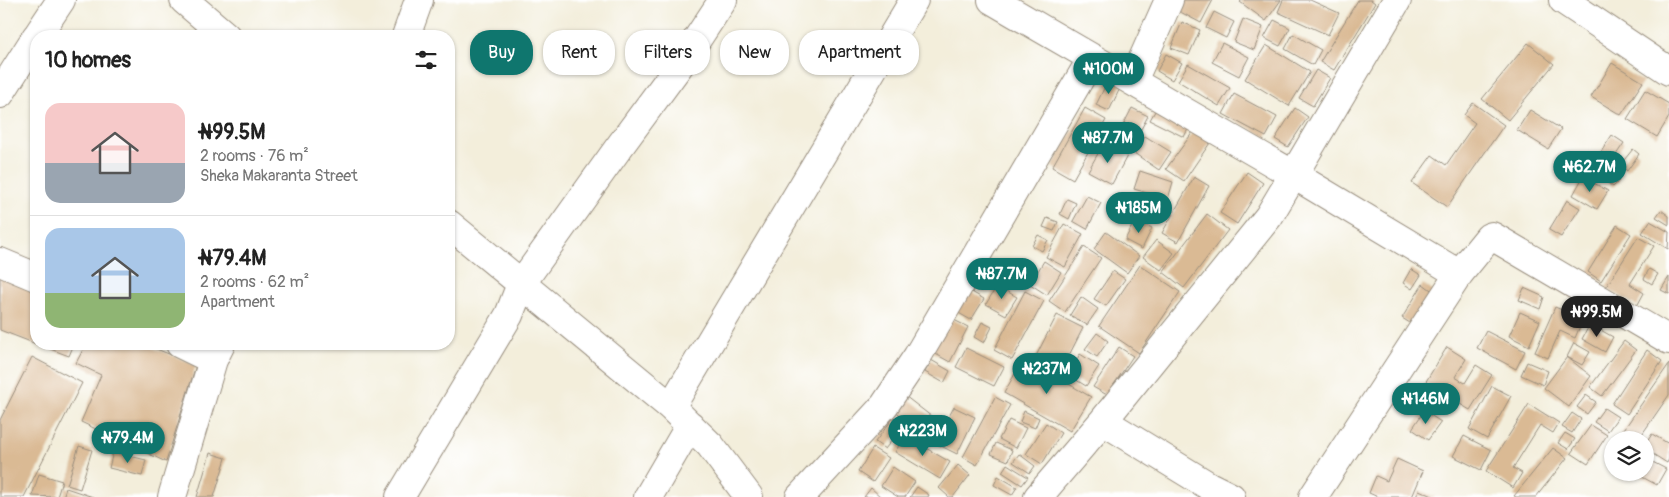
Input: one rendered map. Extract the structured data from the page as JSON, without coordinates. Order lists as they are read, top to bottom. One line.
{"page":{"chip":["Buy","Rent","Filters","New","Apartment"],"heading":"10 homes","price":["₦100M","₦87.7M","₦62.7M","₦185M","₦87.7M","₦99.5M","₦237M","₦146M","₦223M","₦79.4M"],"list":[{"name":"₦99.5M","note":"2 rooms · 76 m² · Sheka Makaranta Street"},{"name":"₦79.4M","note":"2 rooms · 62 m² · Apartment"}]}}
